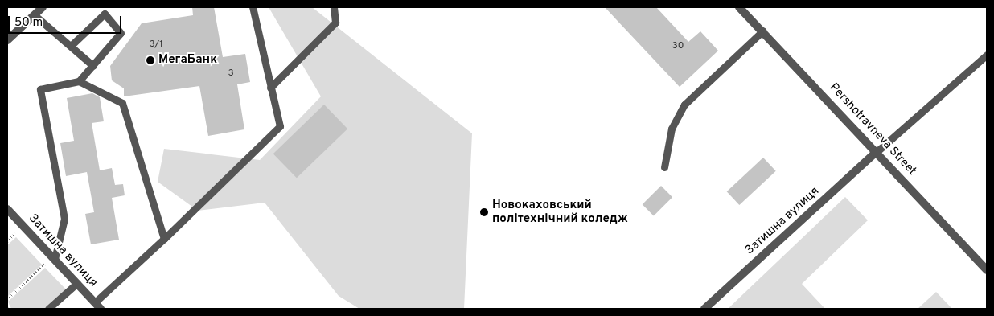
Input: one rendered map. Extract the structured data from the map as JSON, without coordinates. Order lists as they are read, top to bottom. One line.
{"streets":{"street":["Pershotravneva Street","Затишна вулиця"]},"crossings":[["Pershotravneva Street","Затишна вулиця"]],"places":["МегаБанк","Новокаховський політехнічний коледж"],"house_numbers":["3/1","30","3"],"scale_bar":"50 m"}
